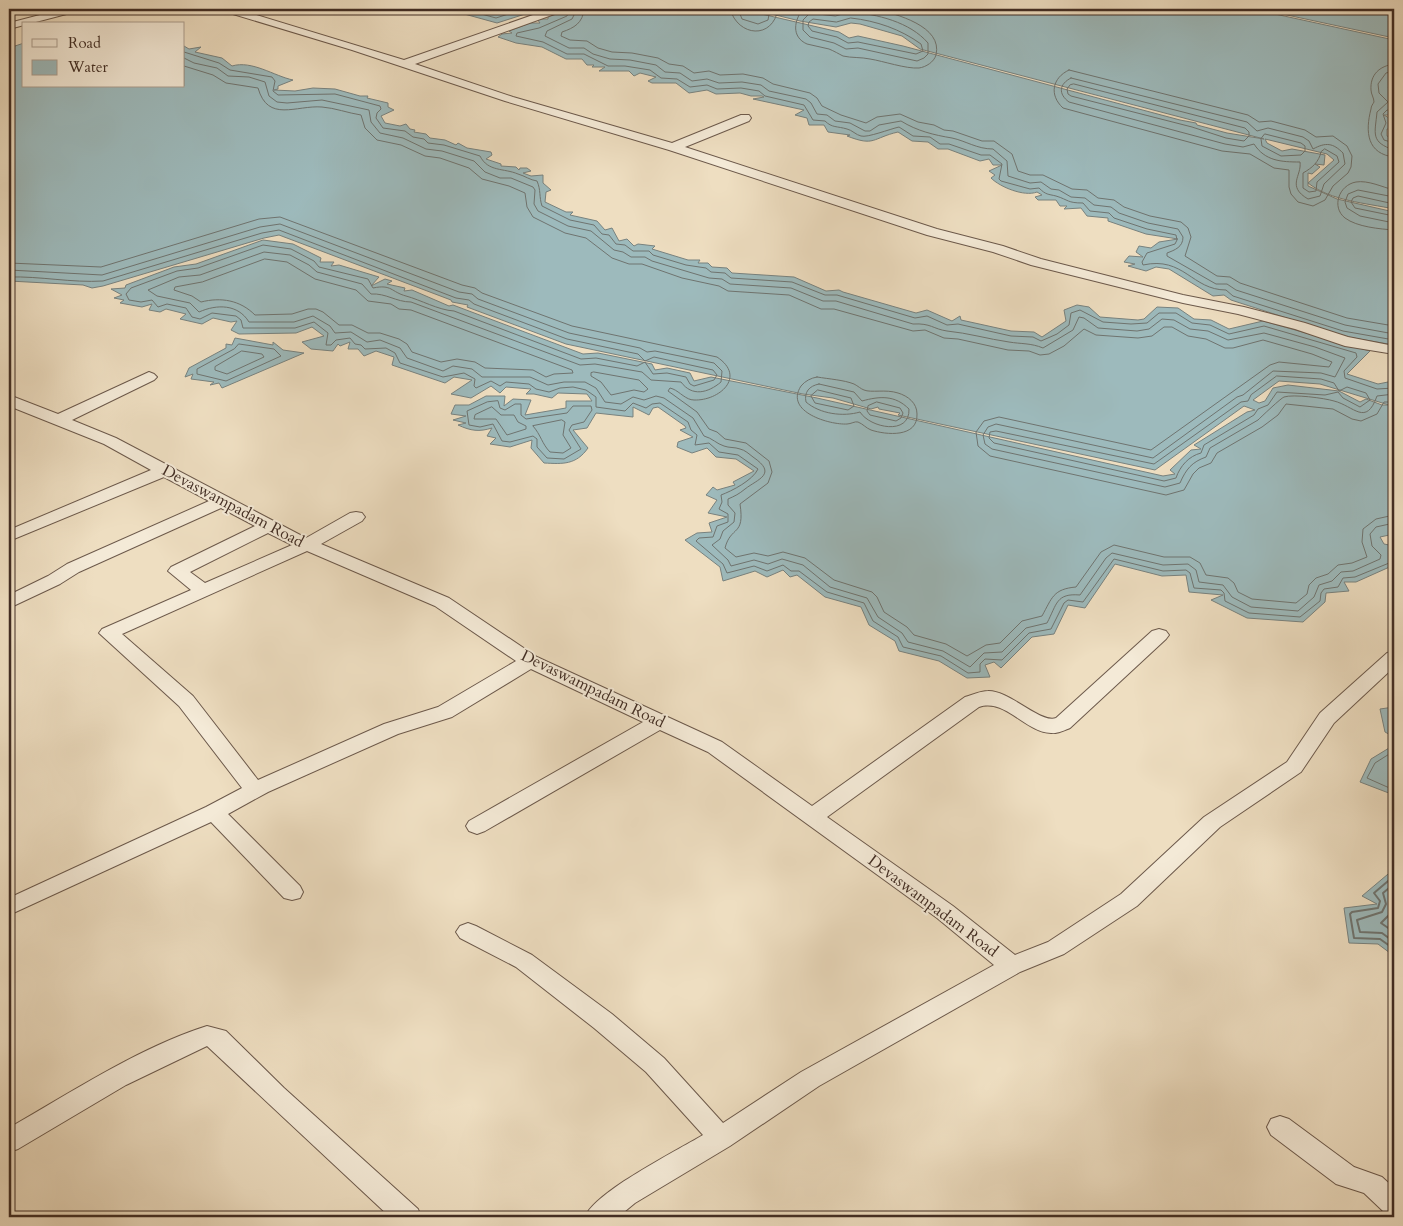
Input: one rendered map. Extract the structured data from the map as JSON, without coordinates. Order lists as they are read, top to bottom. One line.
{"streets":{"street":["Devaswampadam Road"]},"legend":["Road","Water"]}
